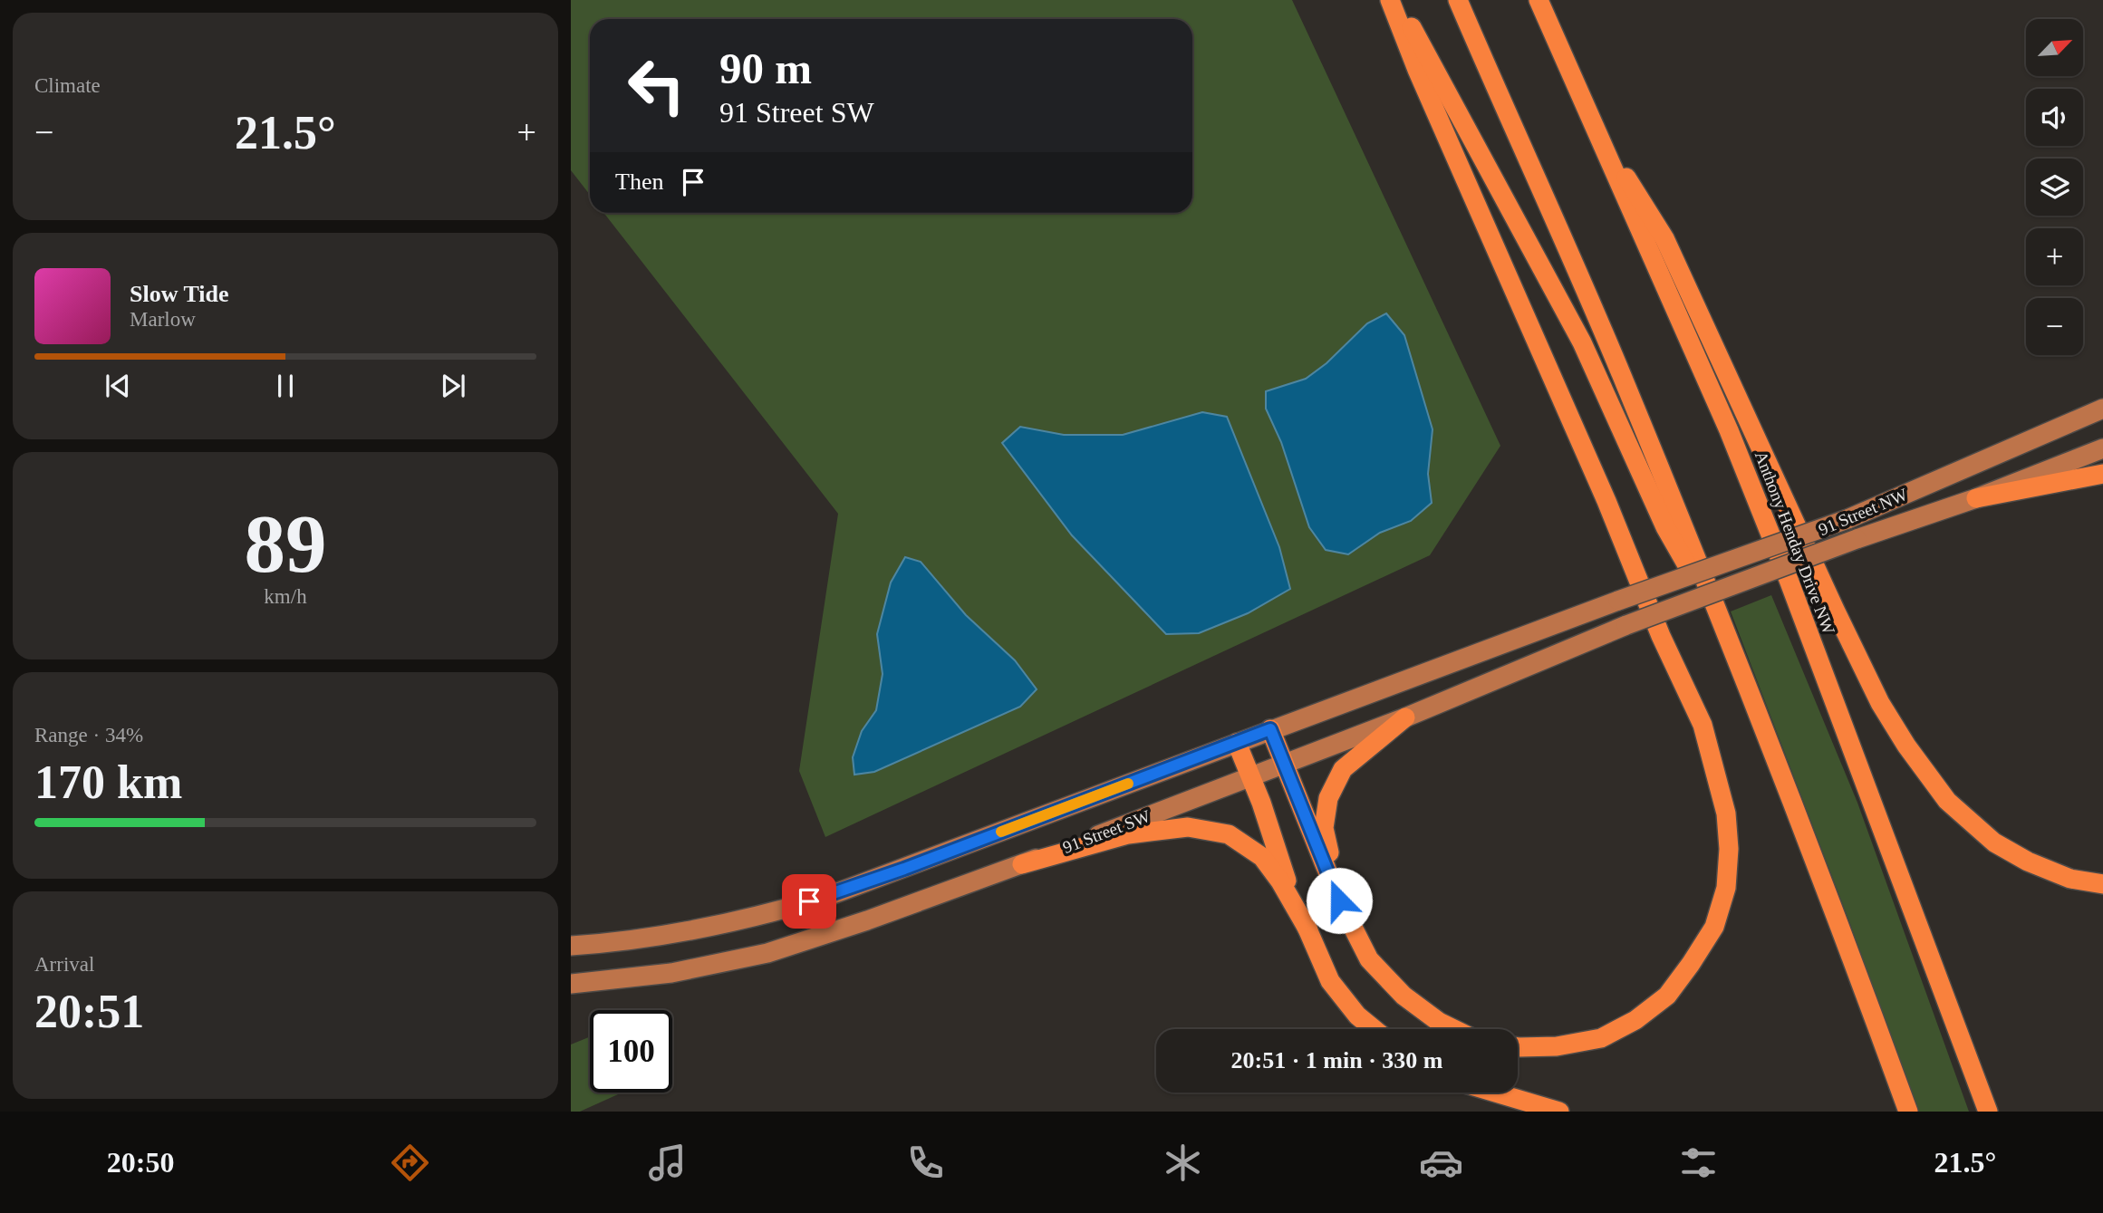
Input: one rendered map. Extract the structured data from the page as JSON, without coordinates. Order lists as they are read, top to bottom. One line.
{"streets":{"highway":["Anthony Henday Drive NW"],"main road":["91 Street NW","91 Street SW"]},"crossings":[["91 Street NW","91 Street SW"]],"north":"top right","page":{"tile":["Climate",["89","km/h"],["Range · 34%","170 km"],["Arrival","20:51"]],"map_buttons":["+","−"],"turn":["90 m","91 Street SW"],"heat":["−","21.5°","+"],"then":"Then","song":["Slow Tide","Marlow"],"limit":"100","trip":"20:51 · 1 min · 330 m","tabs":["20:50","21.5°"]}}
